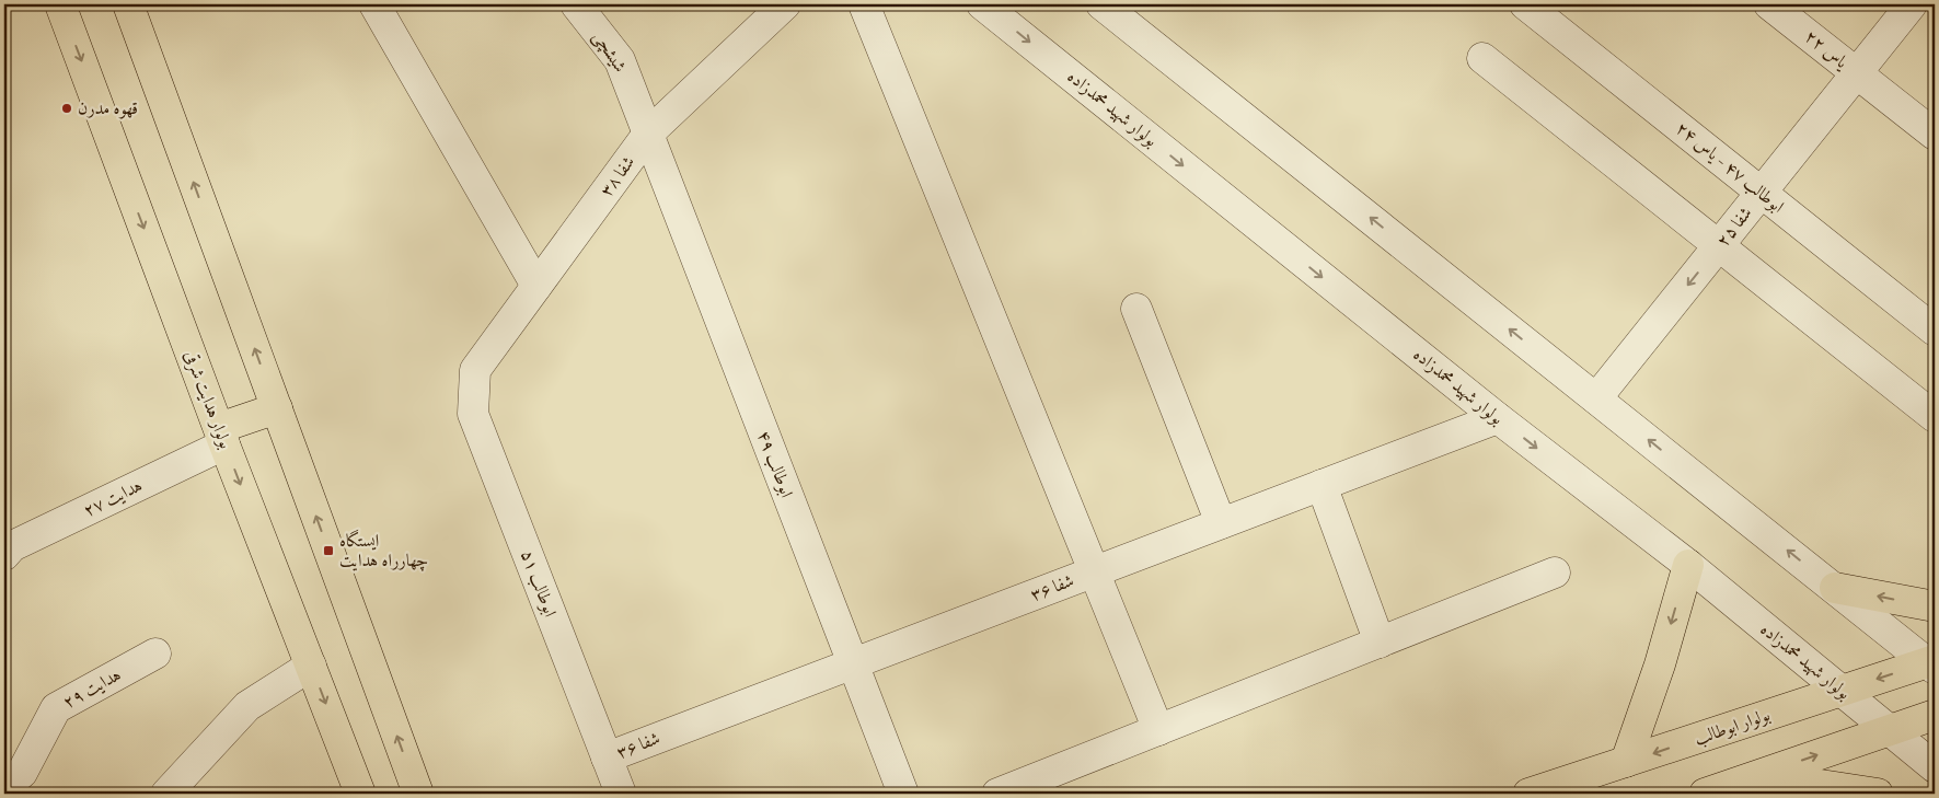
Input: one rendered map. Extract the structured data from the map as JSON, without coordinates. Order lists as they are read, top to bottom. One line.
{"streets":{"main road":["بولوار هدایت شرقی","بولوار ابوطالب"],"street":["یاس ۲۲","شیشچی","بولوار شهید محمدزاده","ابوطالب ۴۷ - یاس ۲۴","شفا ۳۸","شفا ۲۵","ابوطالب ۴۹","هدایت ۲۷","ابوطالب ۵۱","شفا ۳۶","هدایت ۲۹"]},"crossings":[["یاس ۲۲","شفا ۲۵"],["شیشچی","شفا ۳۸"],["شیشچی","ابوطالب ۴۹"],["بولوار شهید محمدزاده","شفا ۳۶"],["بولوار شهید محمدزاده","بولوار ابوطالب"],["ابوطالب ۴۷ - یاس ۲۴","شفا ۲۵"],["شفا ۳۸","ابوطالب ۴۹"],["شفا ۳۸","ابوطالب ۵۱"],["بولوار هدایت شرقی","هدایت ۲۷"],["ابوطالب ۴۹","شفا ۳۶"],["ابوطالب ۵۱","شفا ۳۶"]],"one_way":["شفا ۲۵"],"places":{"other":["قهوه مدرن"],"transit":["ایستگاه چهارراه هدایت"]}}
